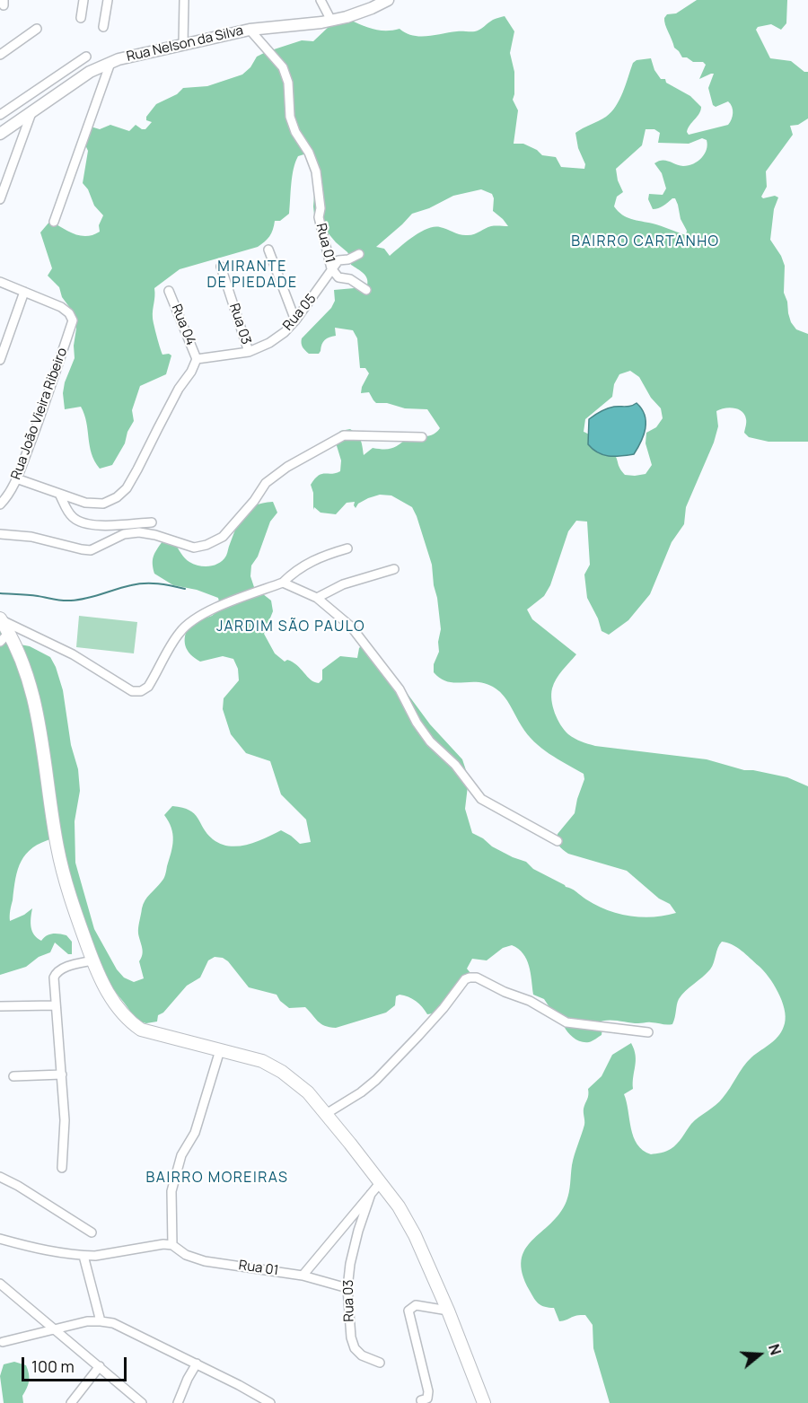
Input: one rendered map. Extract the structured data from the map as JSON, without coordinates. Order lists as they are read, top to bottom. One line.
{"streets":{"street":["Rua Nelson da Silva","Rua 01","Rua 05","Rua 03","Rua 04","Rua João Vieira Ribeiro"]},"crossings":[["Rua Nelson da Silva","Rua 01"],["Rua 01","Rua 05"],["Rua 01","Rua 03"],["Rua 05","Rua 03"],["Rua 05","Rua 04"]],"districts":["BAIRRO CARTANHO","MIRANTE DE PIEDADE","JARDIM SÃO PAULO","BAIRRO MOREIRAS"],"scale_bar":"100 m","north":"right"}
